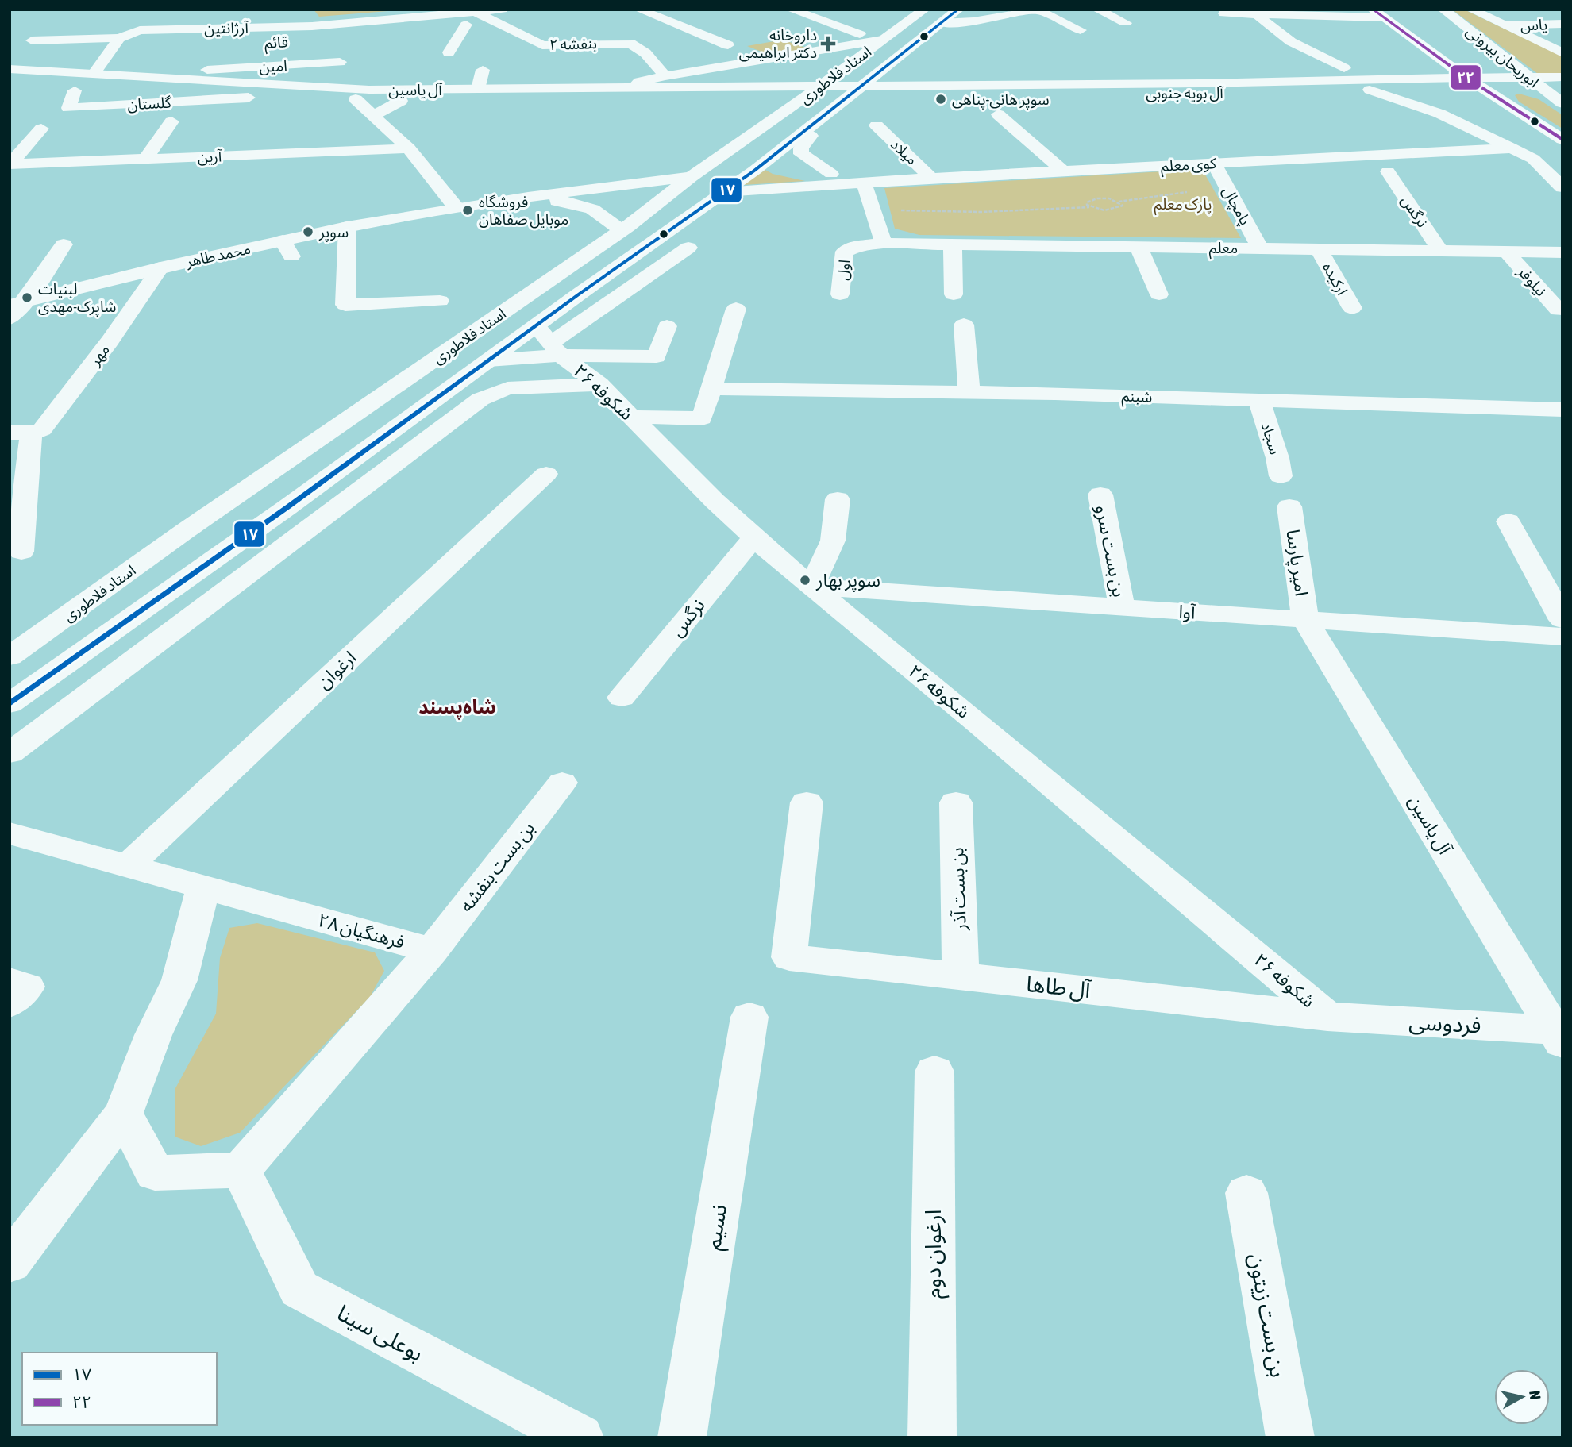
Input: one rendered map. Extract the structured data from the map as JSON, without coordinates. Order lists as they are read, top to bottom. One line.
{"streets":{"street":["یاس","آرژانتین","بنفشه ۲","ابوریحان بیرونی","امین","استاد فلاطوری","آل یاسین","آل بویه جنوبی","گلستان","میلاد","آرین","کوی معلم","پامچال","نرگس","معلم","محمد طاهر","اول","ارکیده","نیلوفر","مهر","شکوفه ۲۶","شبنم","سجاد","بن بست سرو","امیر پارسا","آوا","ارغوان","بن بست بنفشه","بن بست آذر","فرهنگیان ۲۸","آل طاها","فردوسی","نسیم","ارغوان دوم","بن بست زیتون","بوعلی سینا"]},"crossings":[["ابوریحان بیرونی","آل بویه جنوبی"],["استاد فلاطوری","آل یاسین"],["استاد فلاطوری","آل بویه جنوبی"],["استاد فلاطوری","کوی معلم"],["استاد فلاطوری","محمد طاهر"],["استاد فلاطوری","شکوفه ۲۶"],["آل یاسین","آل بویه جنوبی"],["آل یاسین","گلستان"],["آل یاسین","امیر پارسا"],["آل یاسین","آوا"],["آل یاسین","فردوسی"],["میلاد","کوی معلم"],["کوی معلم","پامچال"],["پامچال","معلم"],["نرگس","معلم"],["نرگس","شکوفه ۲۶"],["معلم","اول"],["معلم","ارکیده"],["معلم","نیلوفر"],["محمد طاهر","مهر"],["شکوفه ۲۶","آوا"],["شکوفه ۲۶","آل طاها"],["شکوفه ۲۶","فردوسی"],["شبنم","سجاد"],["بن بست سرو","آوا"],["امیر پارسا","آوا"],["ارغوان","فرهنگیان ۲۸"],["بن بست بنفشه","فرهنگیان ۲۸"],["بن بست آذر","آل طاها"],["فرهنگیان ۲۸","بوعلی سینا"],["آل طاها","فردوسی"]],"districts":["شاه‌پسند"],"parks":["پارک معلم"],"places":{"health":["داروخانه دکتر ابراهیمی"],"other":["سوپر هانی-پناهی","فروشگاه موبایل صفاهان","سوپر","لبنیات شاپرک-مهدی","سوپر بهار"]},"lines":["transit line ۱۷","transit line ۲۲"],"legend":["۱۷","۲۲"],"north":"right"}
